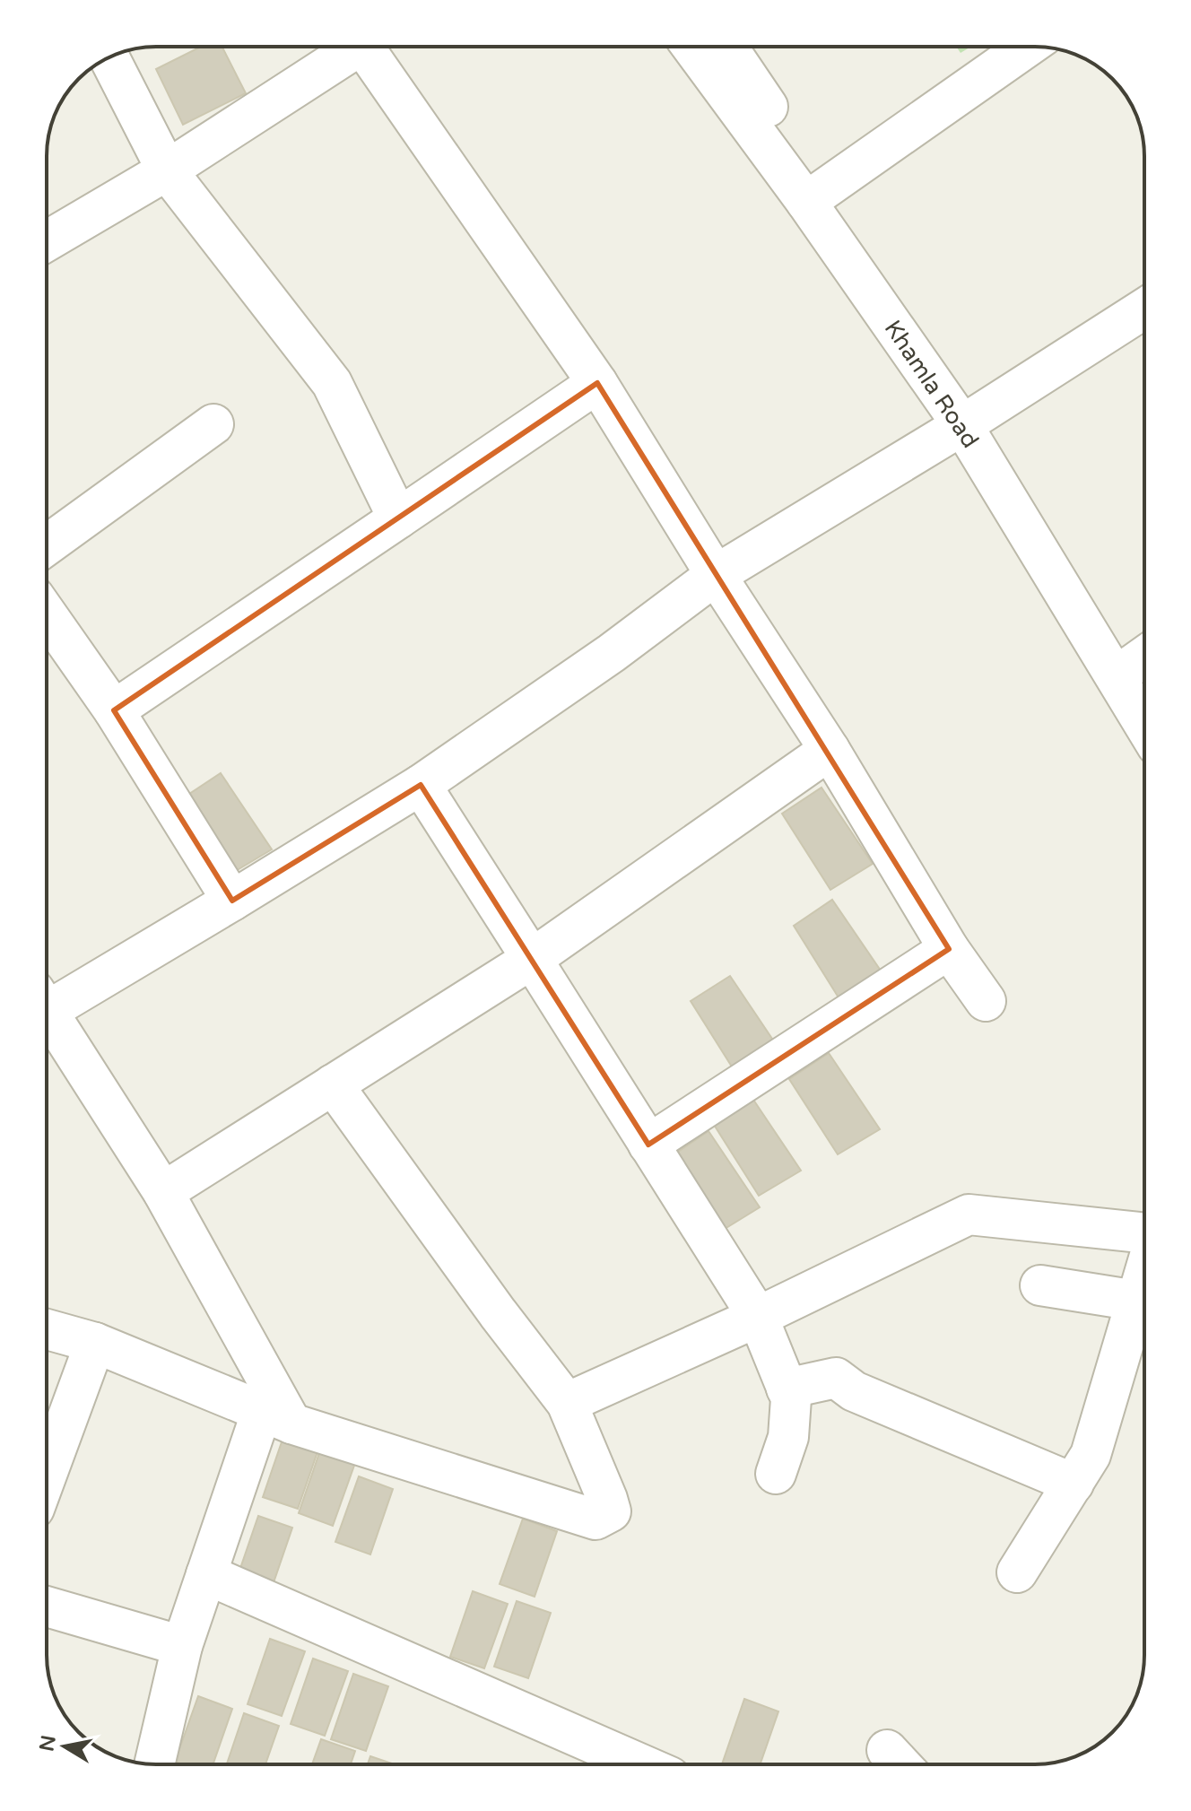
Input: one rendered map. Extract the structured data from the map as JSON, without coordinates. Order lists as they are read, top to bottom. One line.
{"streets":{"street":["Khamla Road"]},"north":"left"}
